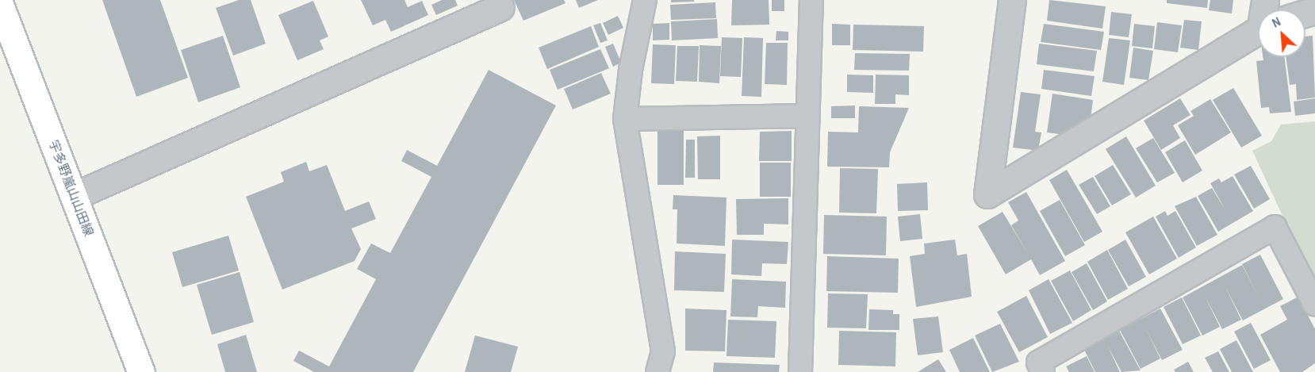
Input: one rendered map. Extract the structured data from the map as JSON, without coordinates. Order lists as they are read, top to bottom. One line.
{"streets":{"main road":["宇多野嵐山山田線"]},"north":"top left"}
